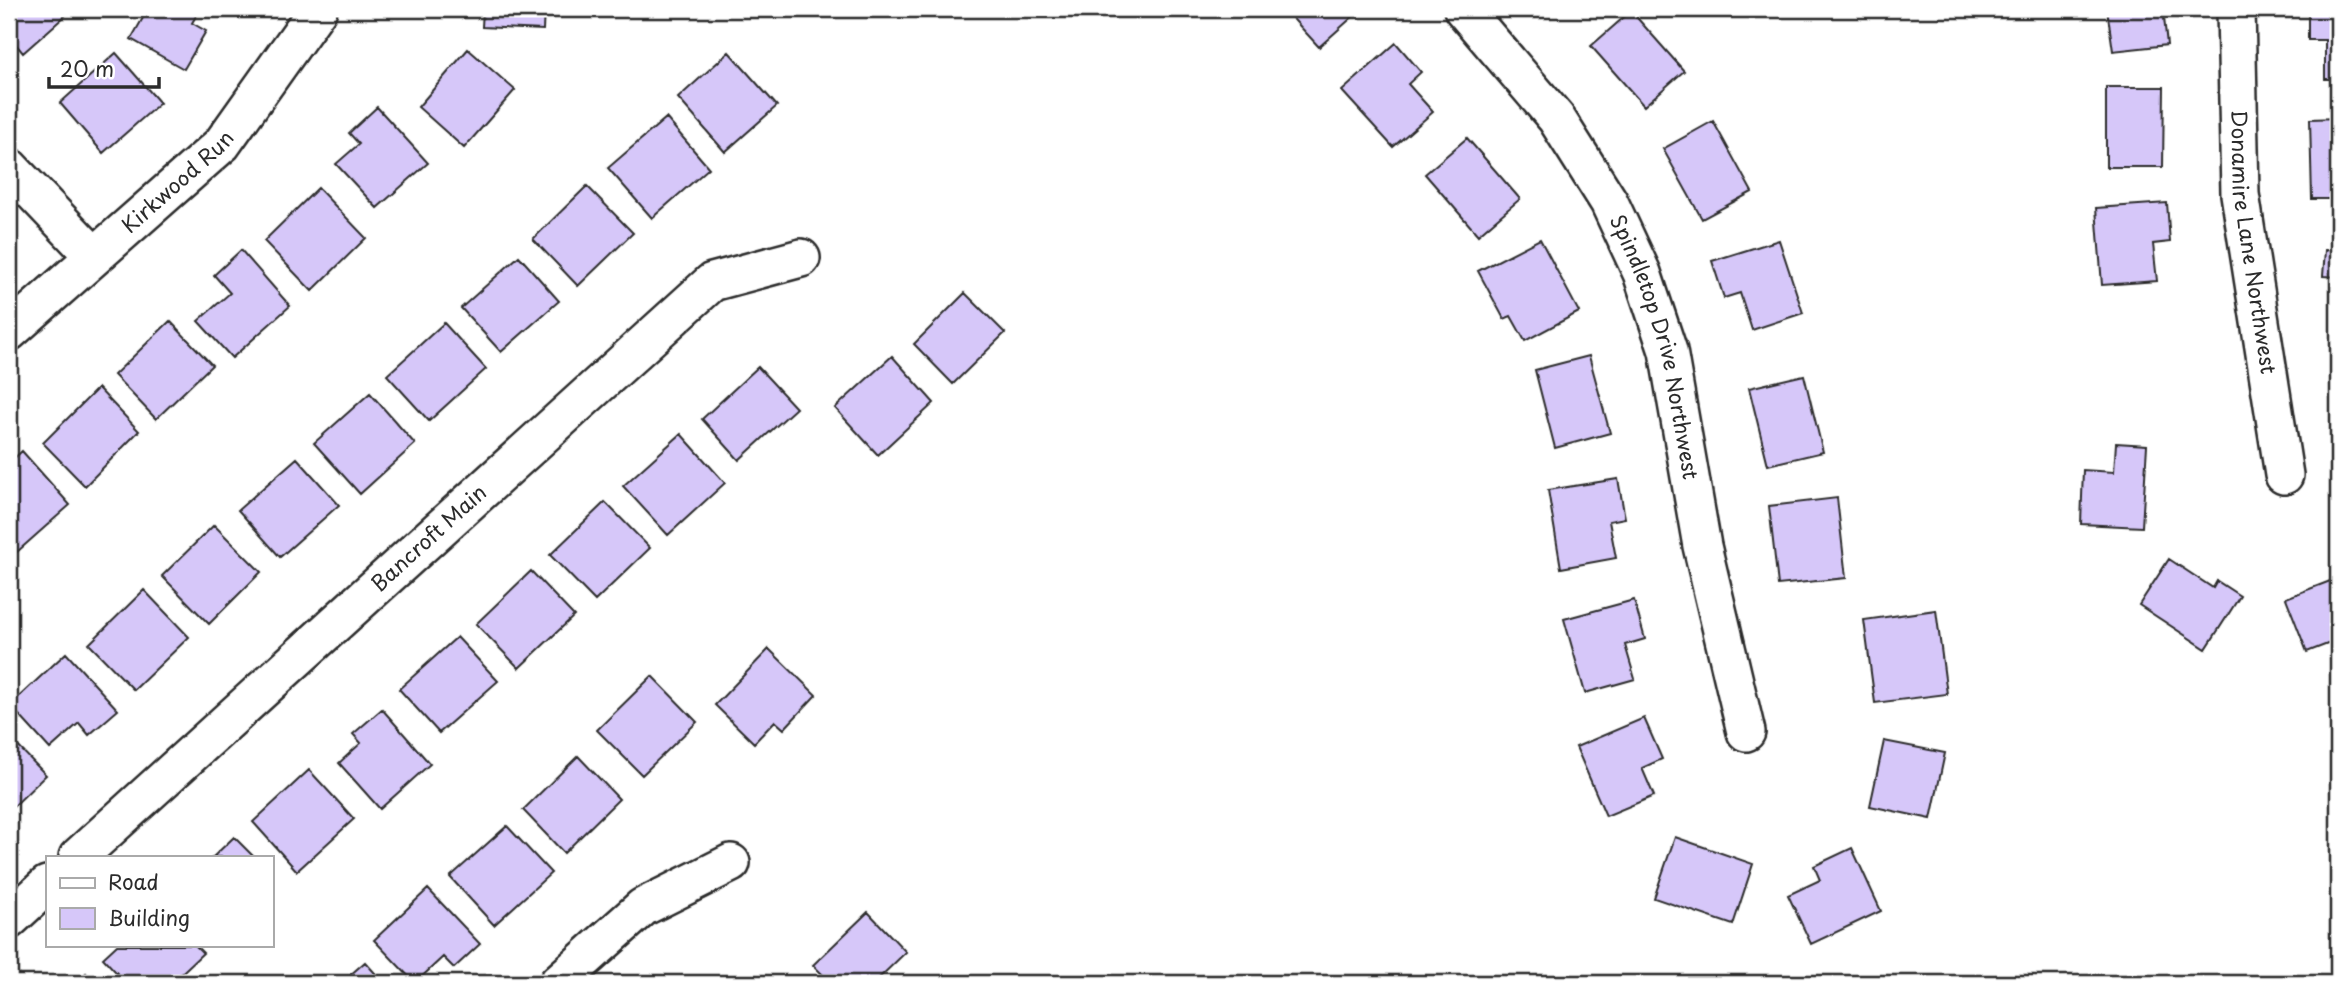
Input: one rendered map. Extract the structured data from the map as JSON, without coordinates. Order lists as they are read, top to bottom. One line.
{"streets":{"street":["Kirkwood Run","Donamire Lane Northwest","Spindletop Drive Northwest","Bancroft Main"]},"legend":["Road","Building"],"scale_bar":"20 m"}
